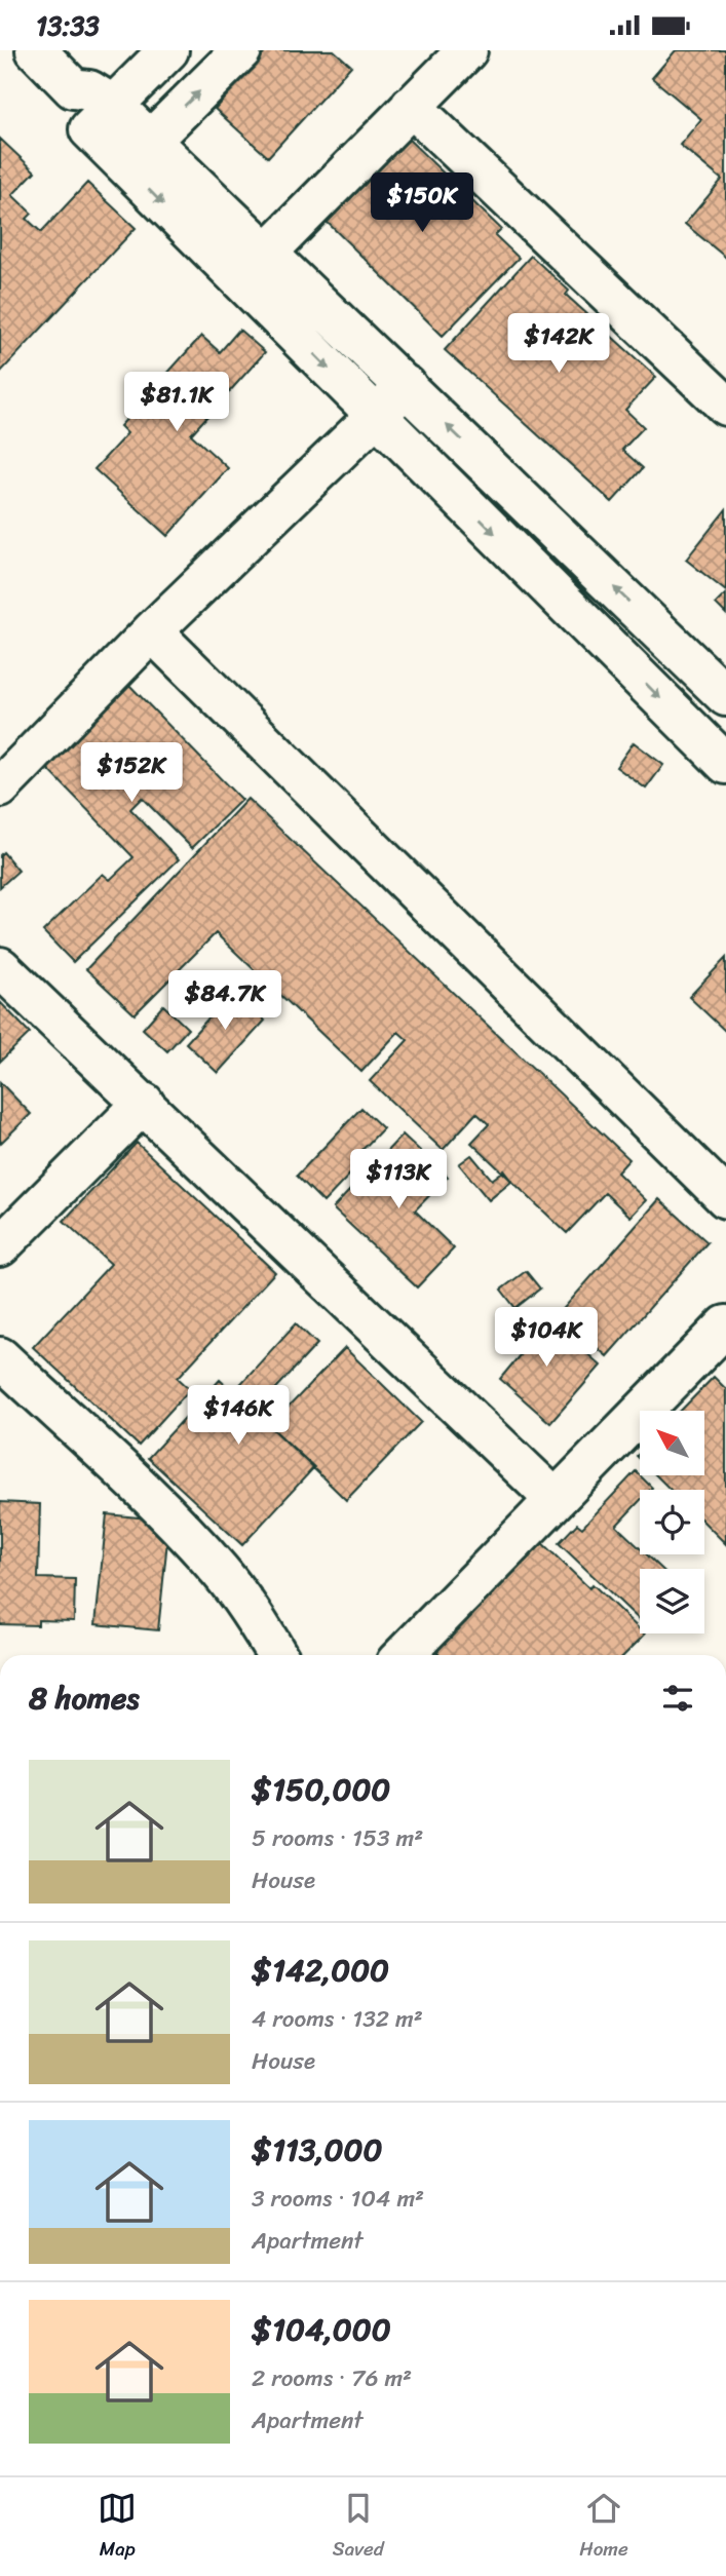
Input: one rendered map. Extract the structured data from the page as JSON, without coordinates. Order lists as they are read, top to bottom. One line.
{"north":"top left","page":{"status":"13:33","price":["$150K","$142K","$81.1K","$152K","$84.7K","$113K","$104K","$146K"],"heading":"8 homes","list":[{"name":"$150,000","note":"5 rooms · 153 m² · House"},{"name":"$142,000","note":"4 rooms · 132 m² · House"},{"name":"$113,000","note":"3 rooms · 104 m² · Apartment"},{"name":"$104,000","note":"2 rooms · 76 m² · Apartment"}],"tabs":["Map","Saved","Home"]}}
